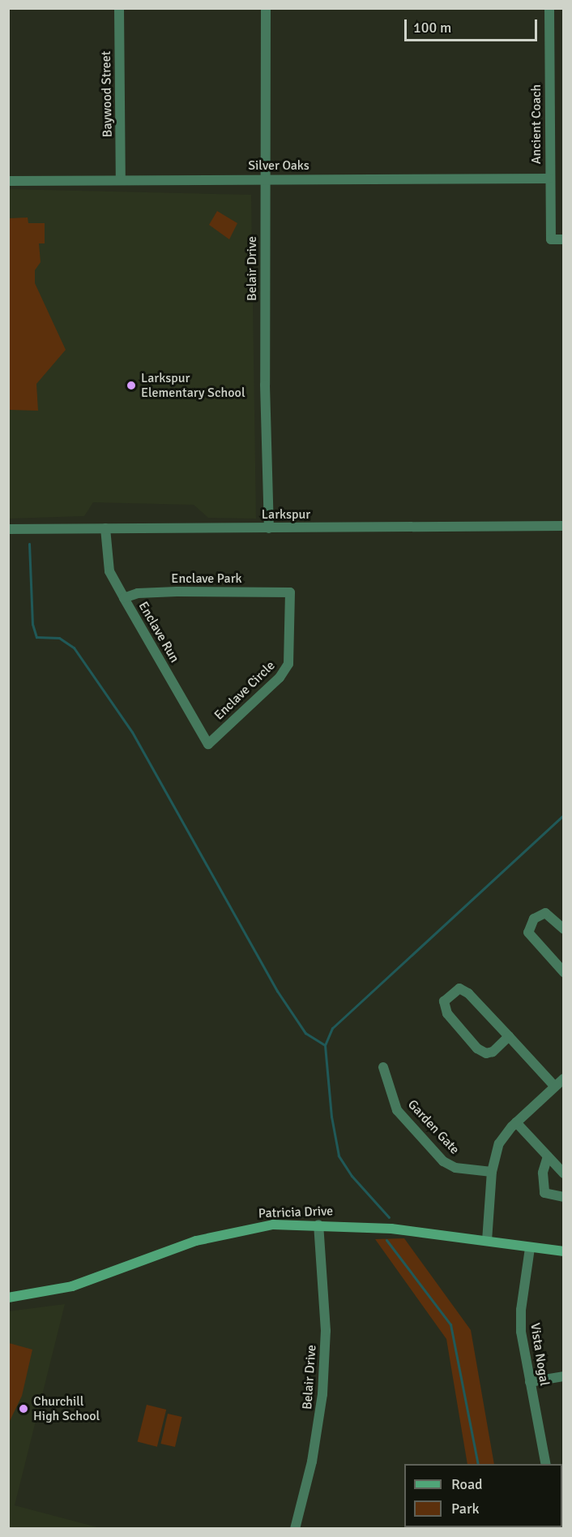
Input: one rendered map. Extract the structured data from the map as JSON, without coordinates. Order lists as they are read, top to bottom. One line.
{"streets":{"street":["Baywood Street","Ancient Coach","Silver Oaks","Belair Drive","Larkspur","Enclave Park","Enclave Run","Enclave Circle","Garden Gate","Patricia Drive","Vista Nogal"]},"crossings":[["Baywood Street","Silver Oaks"],["Ancient Coach","Silver Oaks"],["Silver Oaks","Belair Drive"],["Belair Drive","Larkspur"],["Belair Drive","Patricia Drive"],["Larkspur","Enclave Run"],["Enclave Park","Enclave Run"],["Enclave Park","Enclave Circle"],["Enclave Run","Enclave Circle"],["Patricia Drive","Vista Nogal"]],"places":["Larkspur Elementary School","Churchill High School"],"legend":["Road","Park"],"scale_bar":"100 m"}
